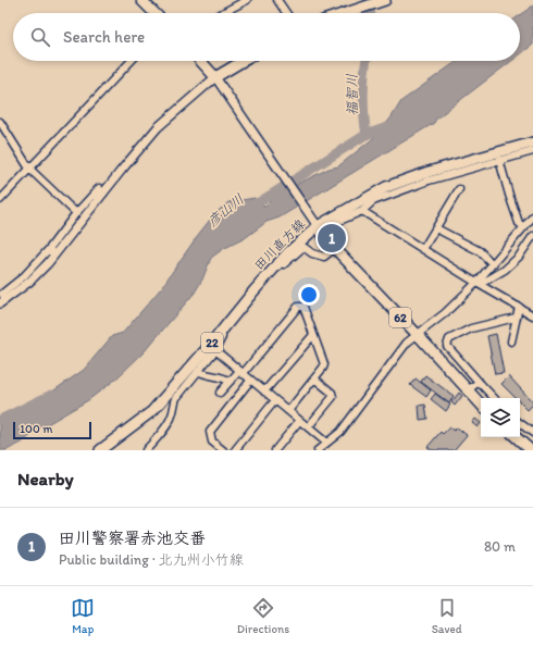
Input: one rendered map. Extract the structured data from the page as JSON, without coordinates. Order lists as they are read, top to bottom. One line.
{"streets":{"main road":["田川直方線","62","22"]},"crossings":[["田川直方線","62"]],"water":["福智川","彦山川"],"scale_bar":"100 m","page":{"search":"Search here","pins":"1","scale":"100 m","heading":"Nearby","list":[{"mark":"1","name":"田川警察署赤池交番","note":"Public building · 北九州小竹線","value":"80 m"}],"nav":["Map","Directions","Saved"]}}
